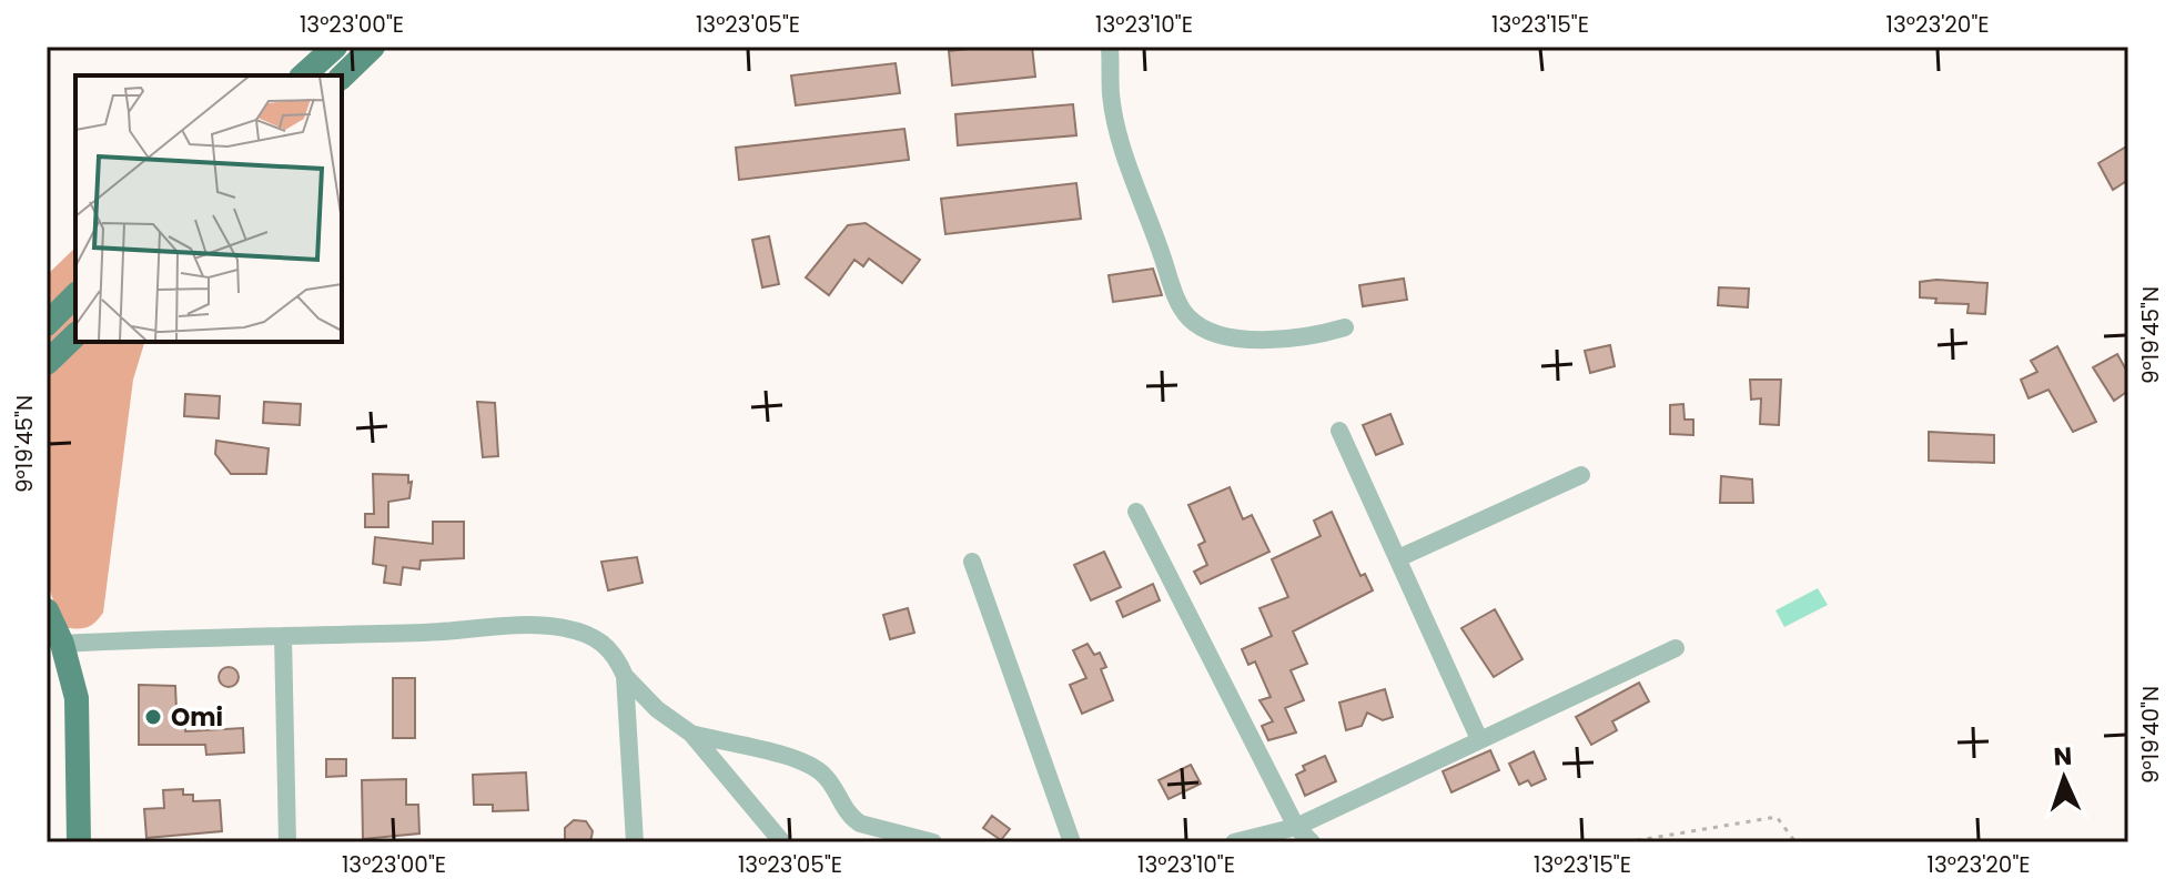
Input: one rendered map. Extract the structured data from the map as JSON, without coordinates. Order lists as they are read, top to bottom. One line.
{"places":["Omi"],"north":"top","coordinates":["13°23'00\"E","13°23'05\"E","13°23'10\"E","13°23'15\"E","13°23'20\"E","9°19'45\"N","9°19'40\"N"]}
